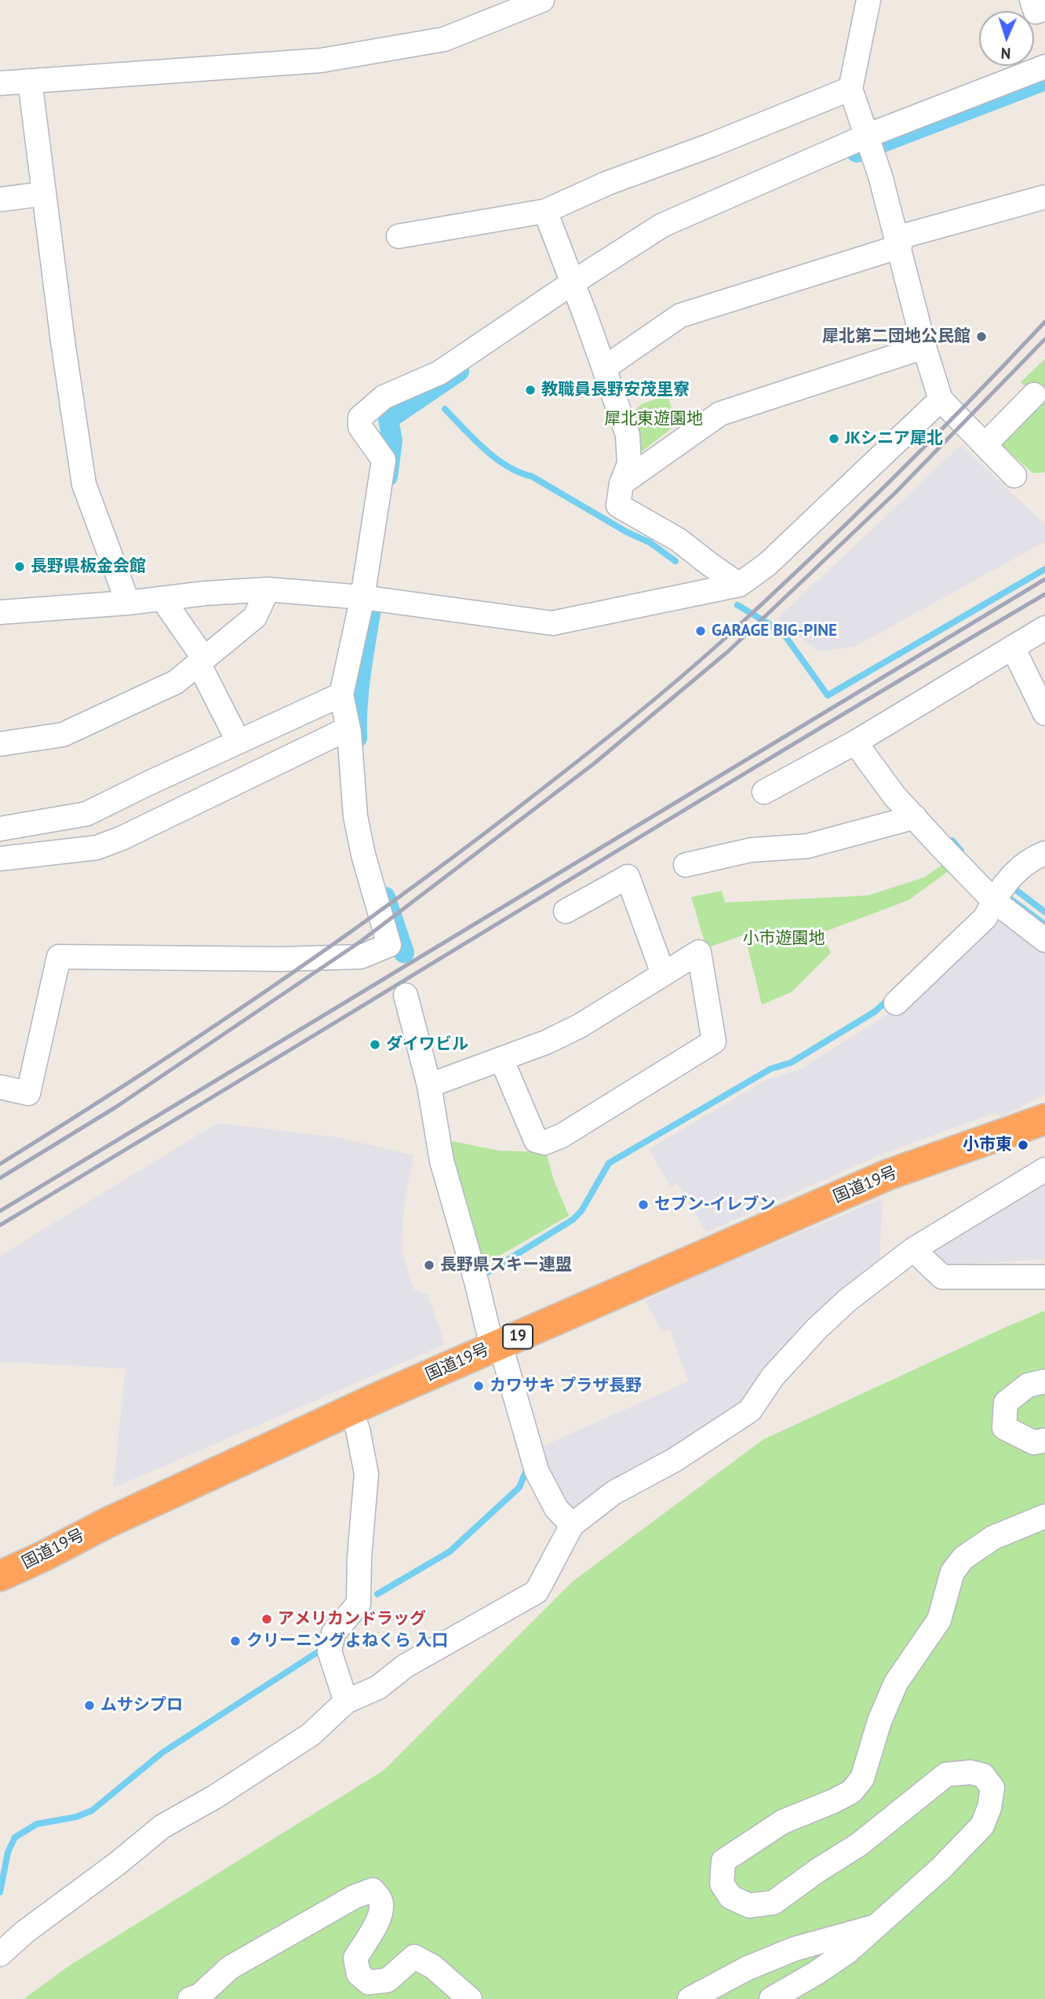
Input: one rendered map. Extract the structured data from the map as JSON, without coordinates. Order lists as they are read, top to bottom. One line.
{"streets":{"highway":["国道19号","19"]},"parks":["犀北東遊園地","小市遊園地"],"places":["犀北第二団地公民館","教職員長野安茂里寮","JKシニア犀北","長野県板金会館","GARAGE BIG-PINE","ダイワビル","小市東","セブン-イレブン","長野県スキー連盟","カワサキ プラザ長野","アメリカンドラッグ","クリーニングよねくら 入口","ムサシプロ"],"north":"bottom"}
